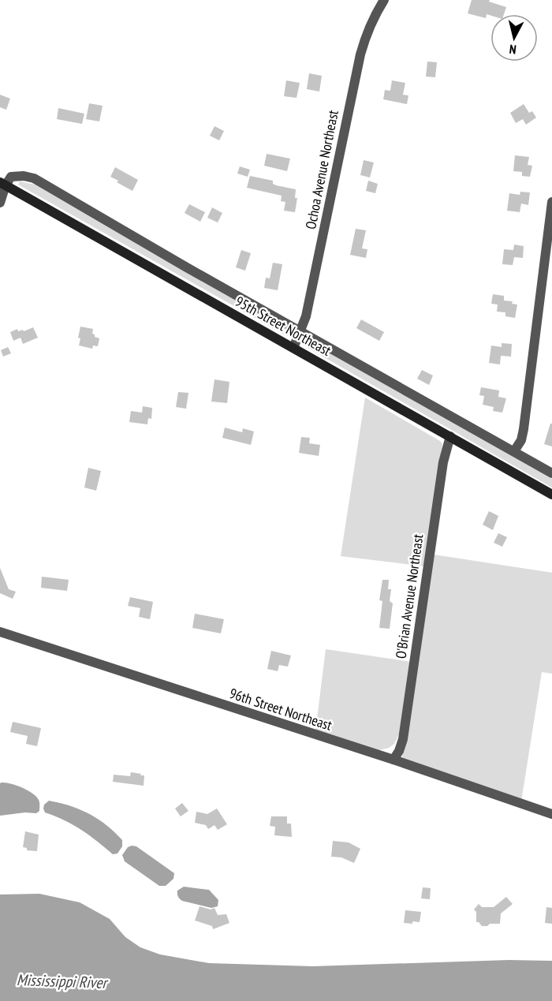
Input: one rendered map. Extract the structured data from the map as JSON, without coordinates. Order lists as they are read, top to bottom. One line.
{"streets":{"main road":["95th Street Northeast"],"street":["Ochoa Avenue Northeast","O'Brian Avenue Northeast","96th Street Northeast"]},"crossings":[["Ochoa Avenue Northeast","95th Street Northeast"],["95th Street Northeast","O'Brian Avenue Northeast"],["O'Brian Avenue Northeast","96th Street Northeast"]],"water":["Mississippi River"],"north":"bottom"}
